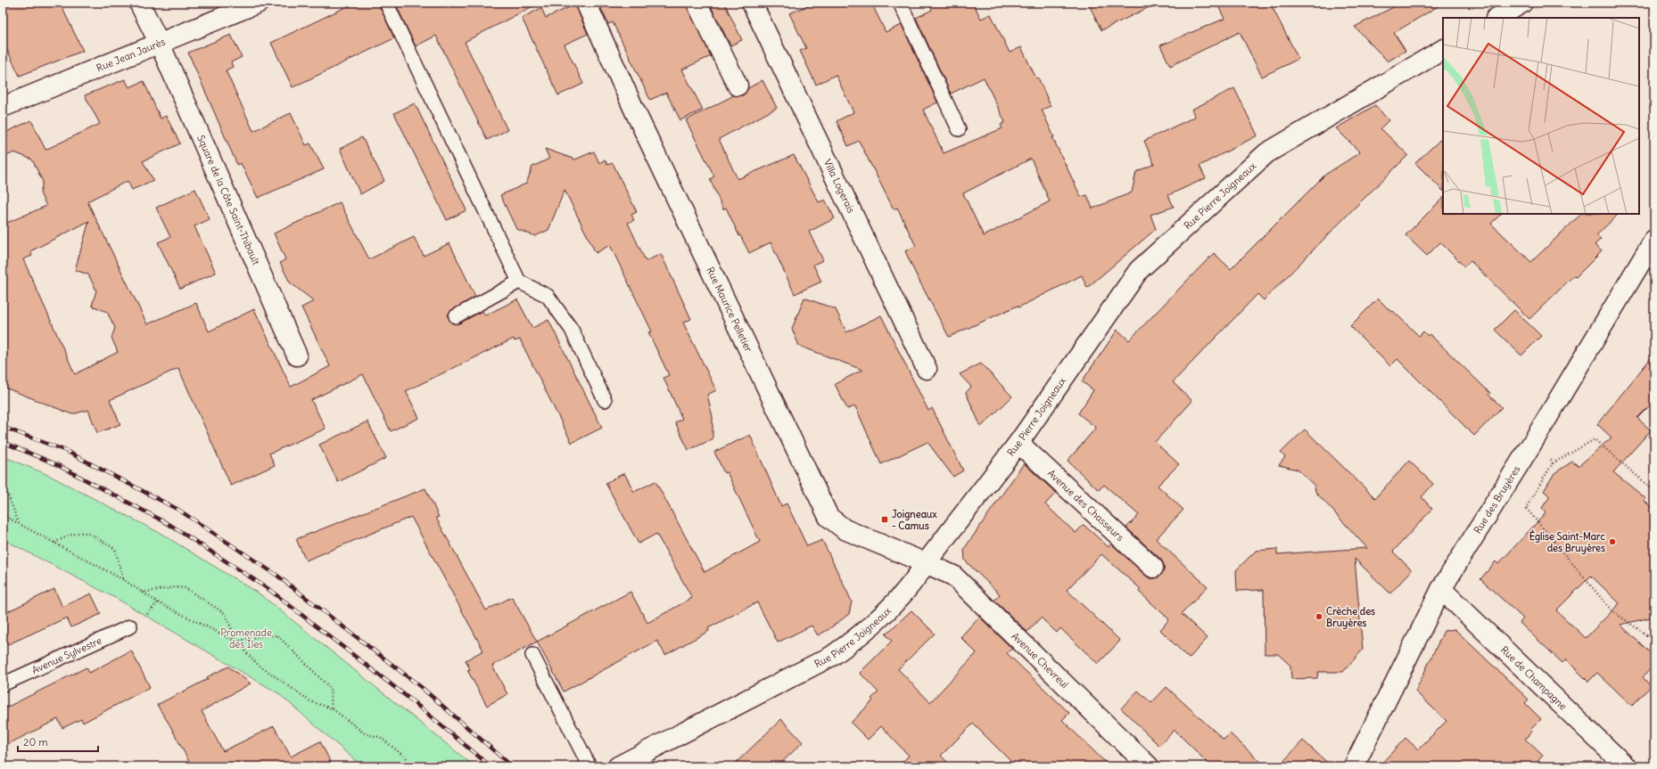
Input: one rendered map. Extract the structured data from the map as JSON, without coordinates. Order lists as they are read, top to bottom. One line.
{"streets":{"street":["Rue Jean Jaurès","Villa Logerais","Rue Pierre Joigneaux","Square de la Côte Saint-Thibault","Rue Maurice Pelletier","Rue des Bruyères","Avenue des Chasseurs","Avenue Chevreul","Rue de Champagne"],"lane":["Avenue Sylvestre"]},"crossings":[["Rue Jean Jaurès","Square de la Côte Saint-Thibault"],["Rue Pierre Joigneaux","Rue Maurice Pelletier"],["Rue Pierre Joigneaux","Avenue des Chasseurs"],["Rue Pierre Joigneaux","Avenue Chevreul"],["Rue Maurice Pelletier","Avenue Chevreul"],["Rue des Bruyères","Rue de Champagne"]],"parks":["Promenade des Îles"],"places":{"transit":["Joigneaux - Camus"],"other":["Église Saint-Marc des Bruyères","Crèche des Bruyères"]},"scale_bar":"20 m"}
